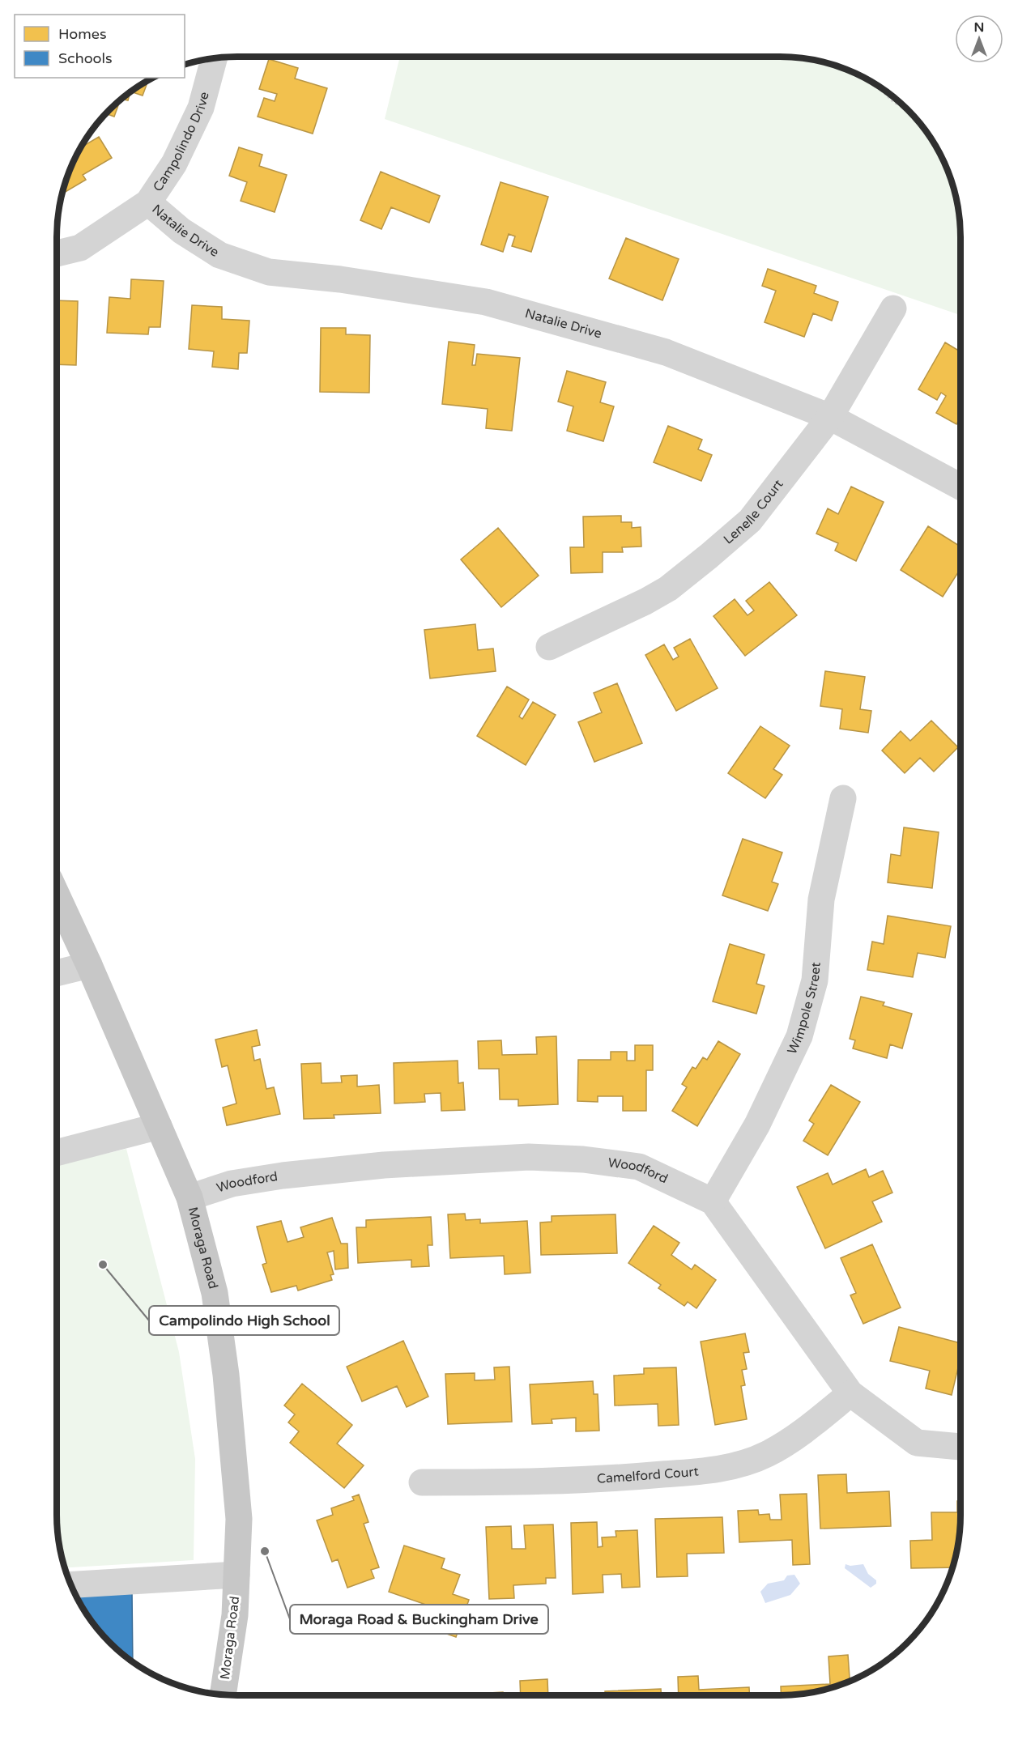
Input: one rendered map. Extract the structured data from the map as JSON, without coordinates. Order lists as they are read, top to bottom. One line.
{"streets":{"main road":["Moraga Road"],"street":["Campolindo Drive","Natalie Drive","Lenelle Court","Wimpole Street","Woodford","Camelford Court"]},"crossings":[["Campolindo Drive","Natalie Drive"],["Natalie Drive","Lenelle Court"],["Wimpole Street","Woodford"],["Woodford","Moraga Road"],["Woodford","Camelford Court"]],"places":["Campolindo High School","Moraga Road & Buckingham Drive"],"legend":["Homes","Schools"],"north":"top"}
